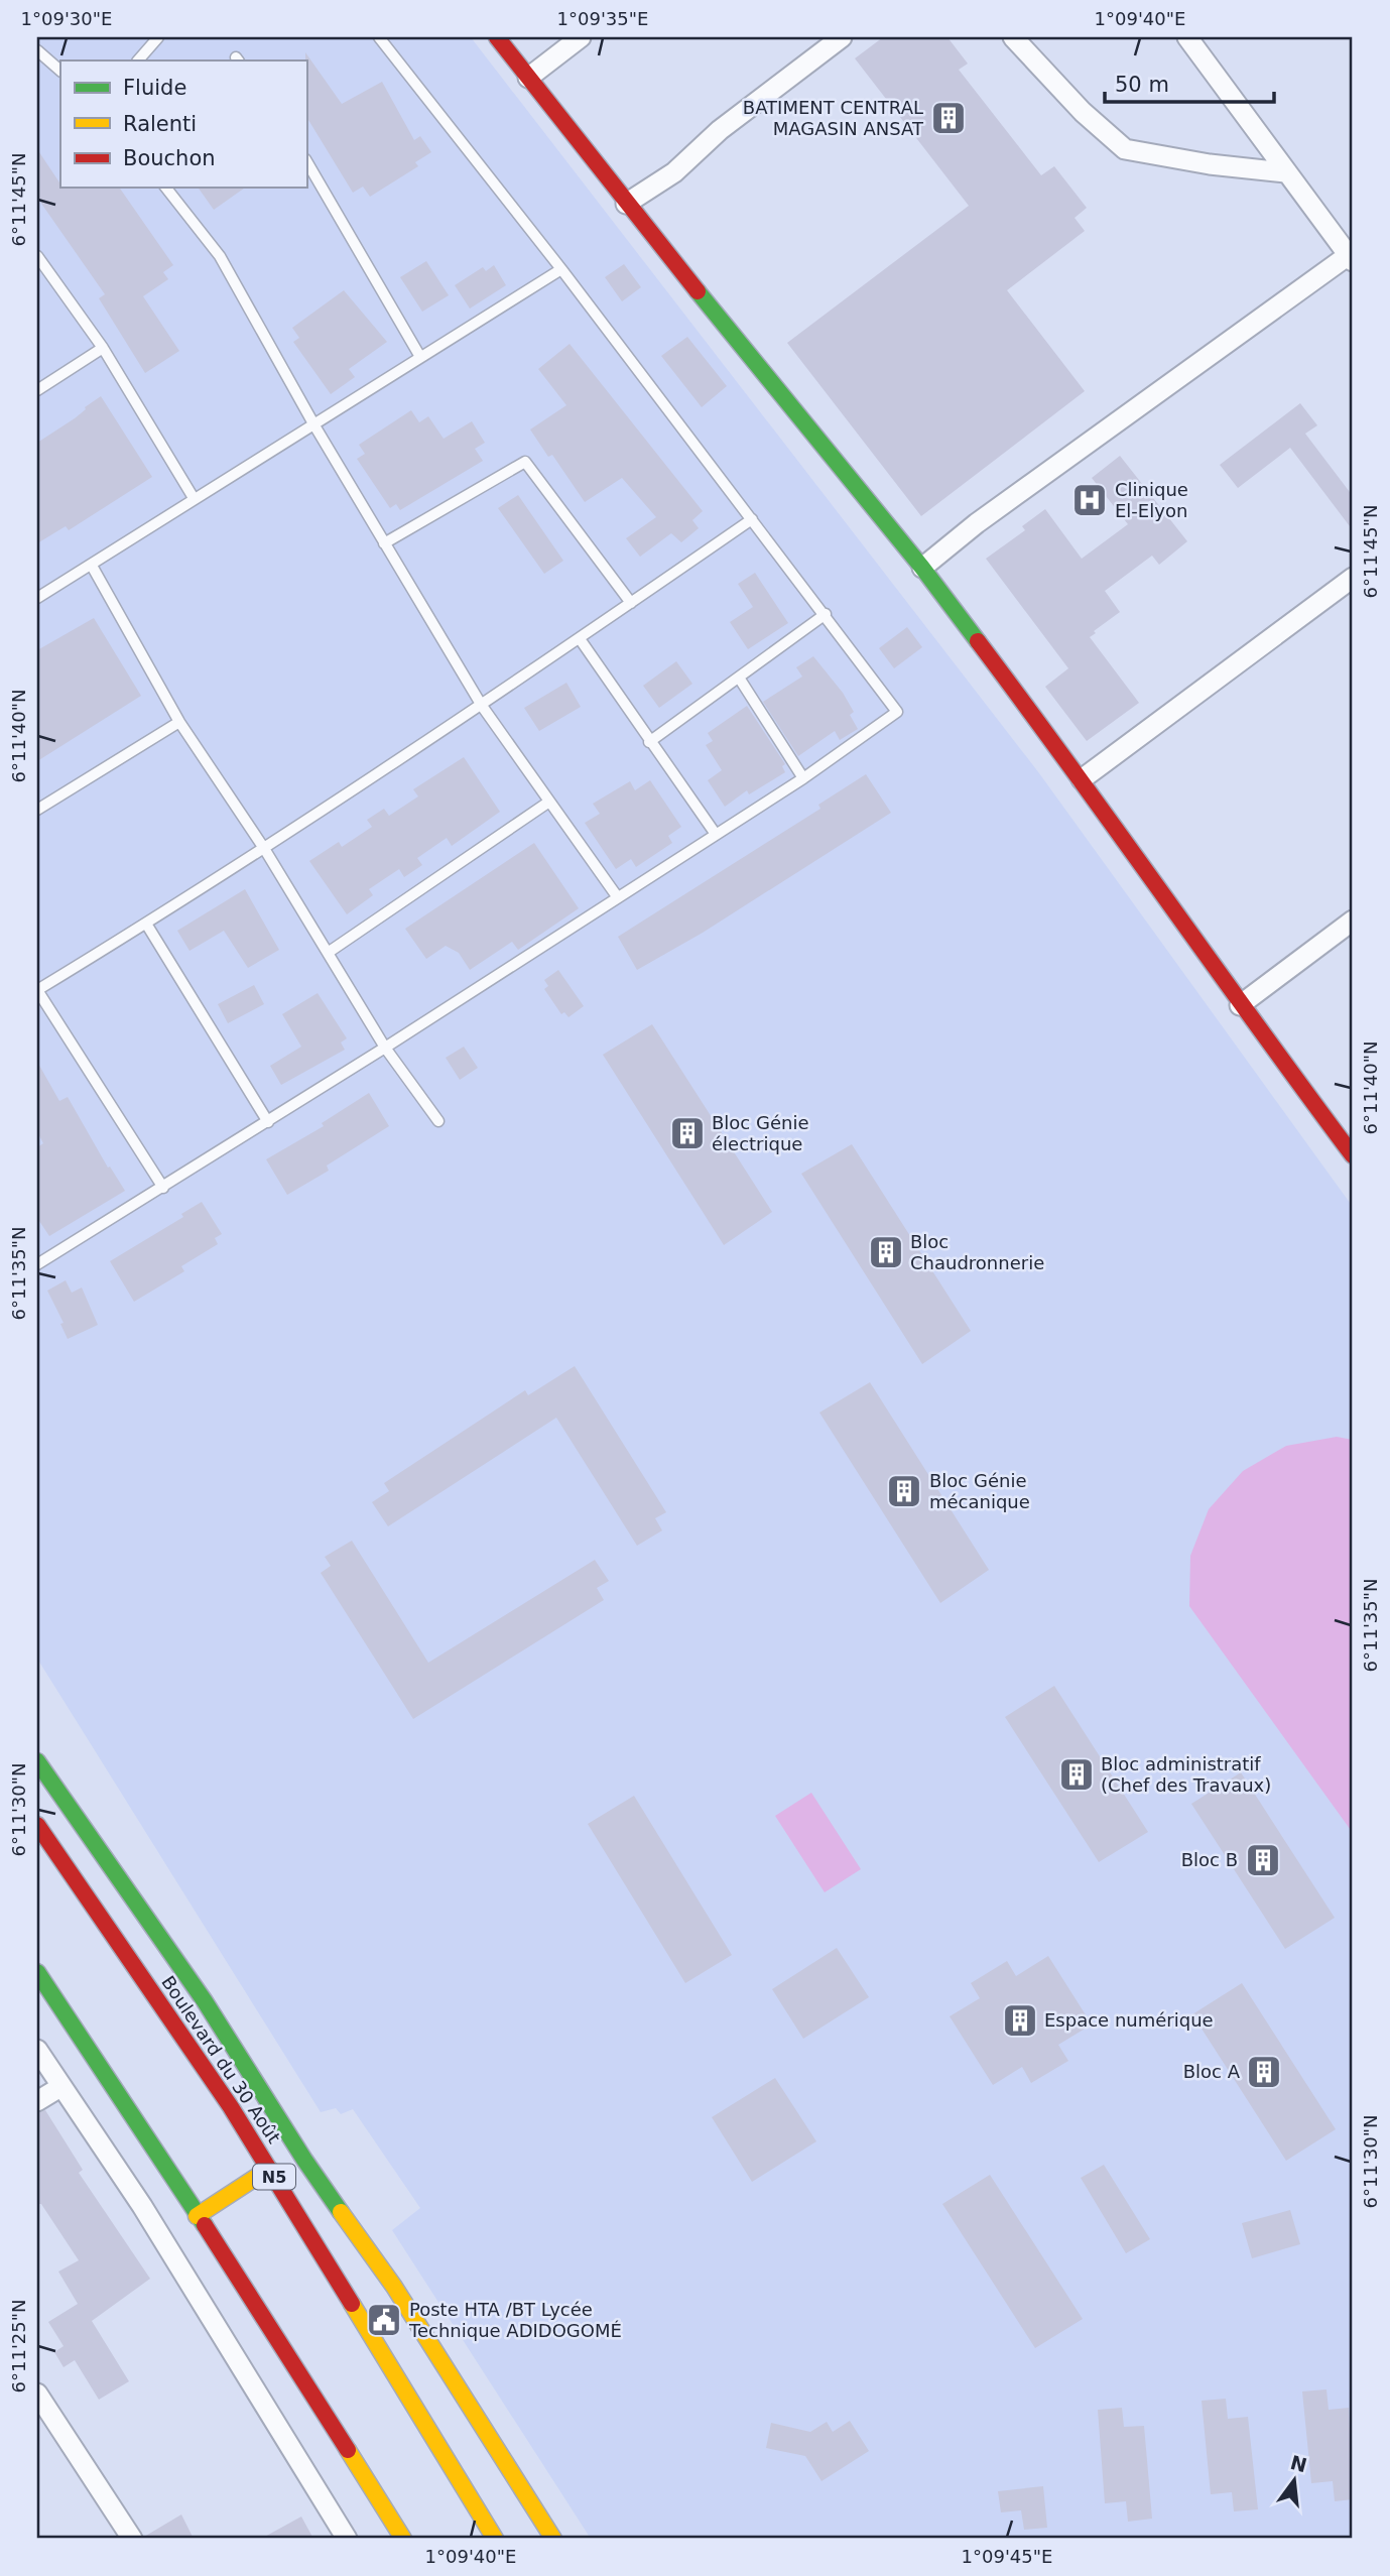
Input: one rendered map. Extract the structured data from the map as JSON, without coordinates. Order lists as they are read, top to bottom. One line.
{"streets":{"main road":["Boulevard du 30 Août","N5"]},"places":{"building":["BATIMENT CENTRAL MAGASIN ANSAT","Bloc Génie électrique","Bloc Chaudronnerie","Bloc Génie mécanique","Bloc administratif (Chef des Travaux)","Bloc B","Espace numérique","Bloc A"],"hospital":["Clinique El-Elyon"],"public building":["Poste HTA /BT Lycée Technique ADIDOGOMÉ"]},"legend":["Fluide","Ralenti","Bouchon"],"scale_bar":"50 m","north":"top","coordinates":["1°09'30\"E","1°09'35\"E","1°09'40\"E","6°11'45\"N","6°11'40\"N","6°11'35\"N","6°11'30\"N","6°11'25\"N","1°09'45\"E"]}
